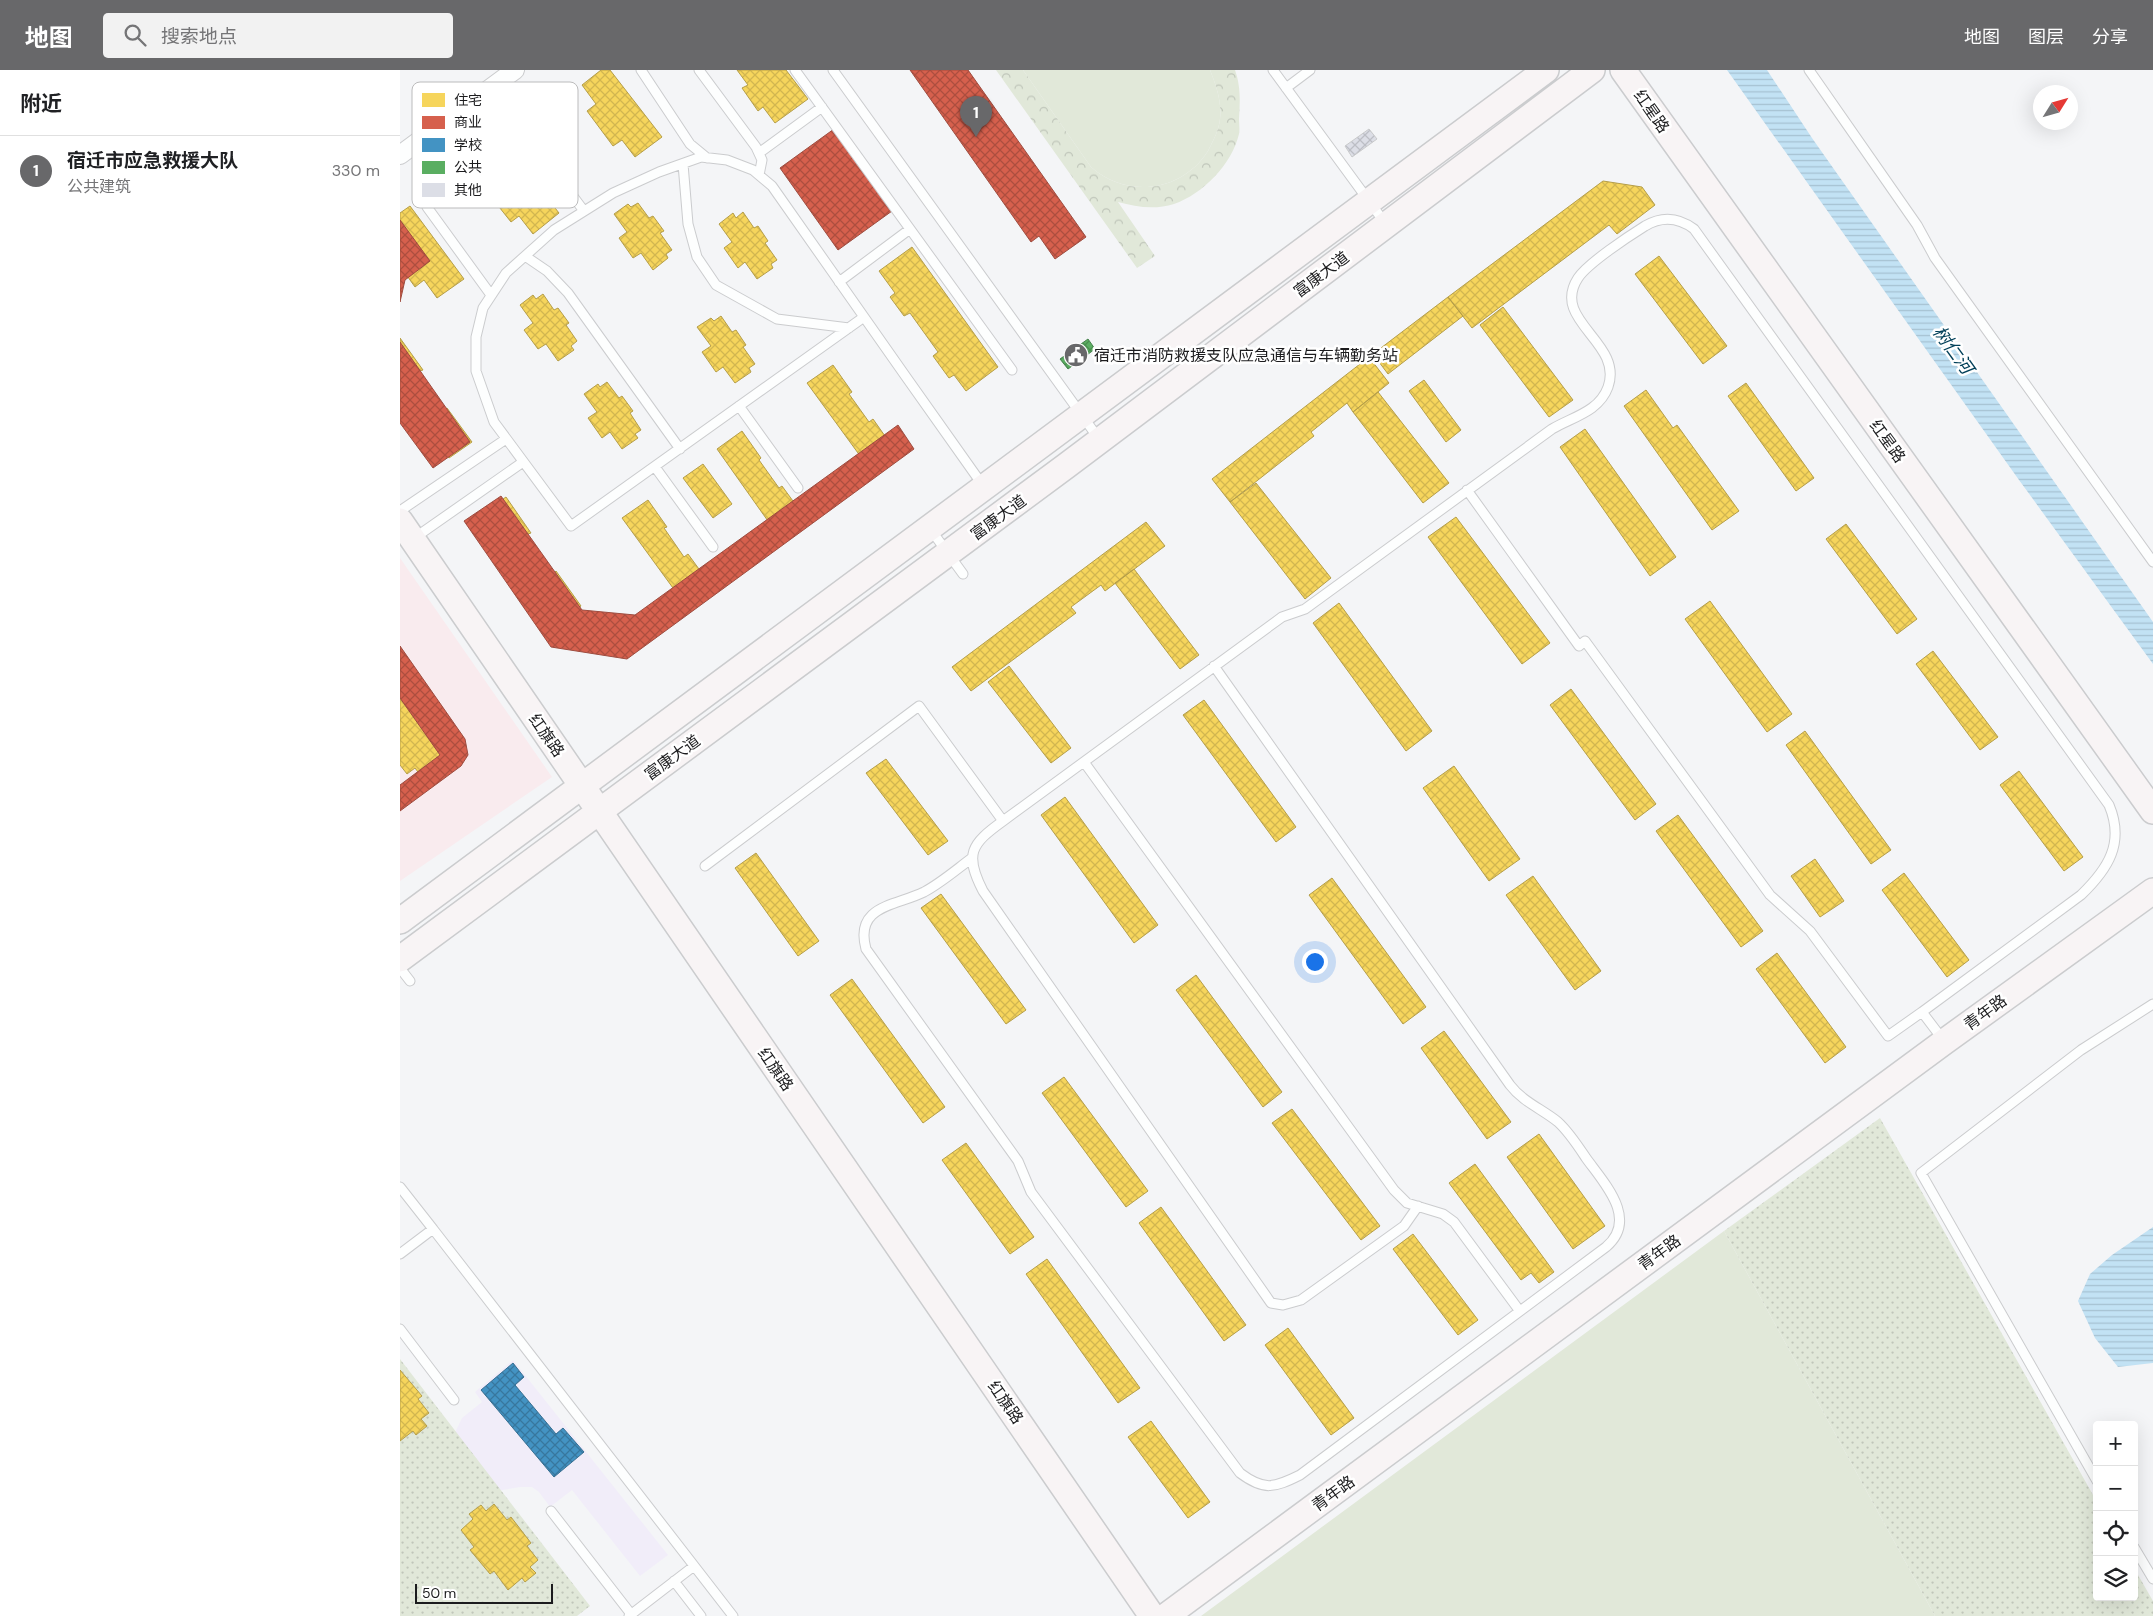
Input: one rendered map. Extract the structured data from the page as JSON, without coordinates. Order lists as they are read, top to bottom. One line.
{"streets":{"street":["红星路","富康大道","红旗路","青年路"]},"crossings":[["富康大道","红旗路"]],"water":["树仁河"],"places":{"public building":["宿迁市消防救援支队应急通信与车辆勤务站"]},"legend":["住宅","商业","学校","公共","其他"],"scale_bar":"50 m","north":"top right","page":{"header":"地图","search":"搜索地点","nav":["地图","图层","分享"],"heading":"附近","pins":"1","list":[{"mark":"1","name":"宿迁市应急救援大队","note":"公共建筑","value":"330 m"}],"map_buttons":["+","−"],"scale":"50 m"}}
